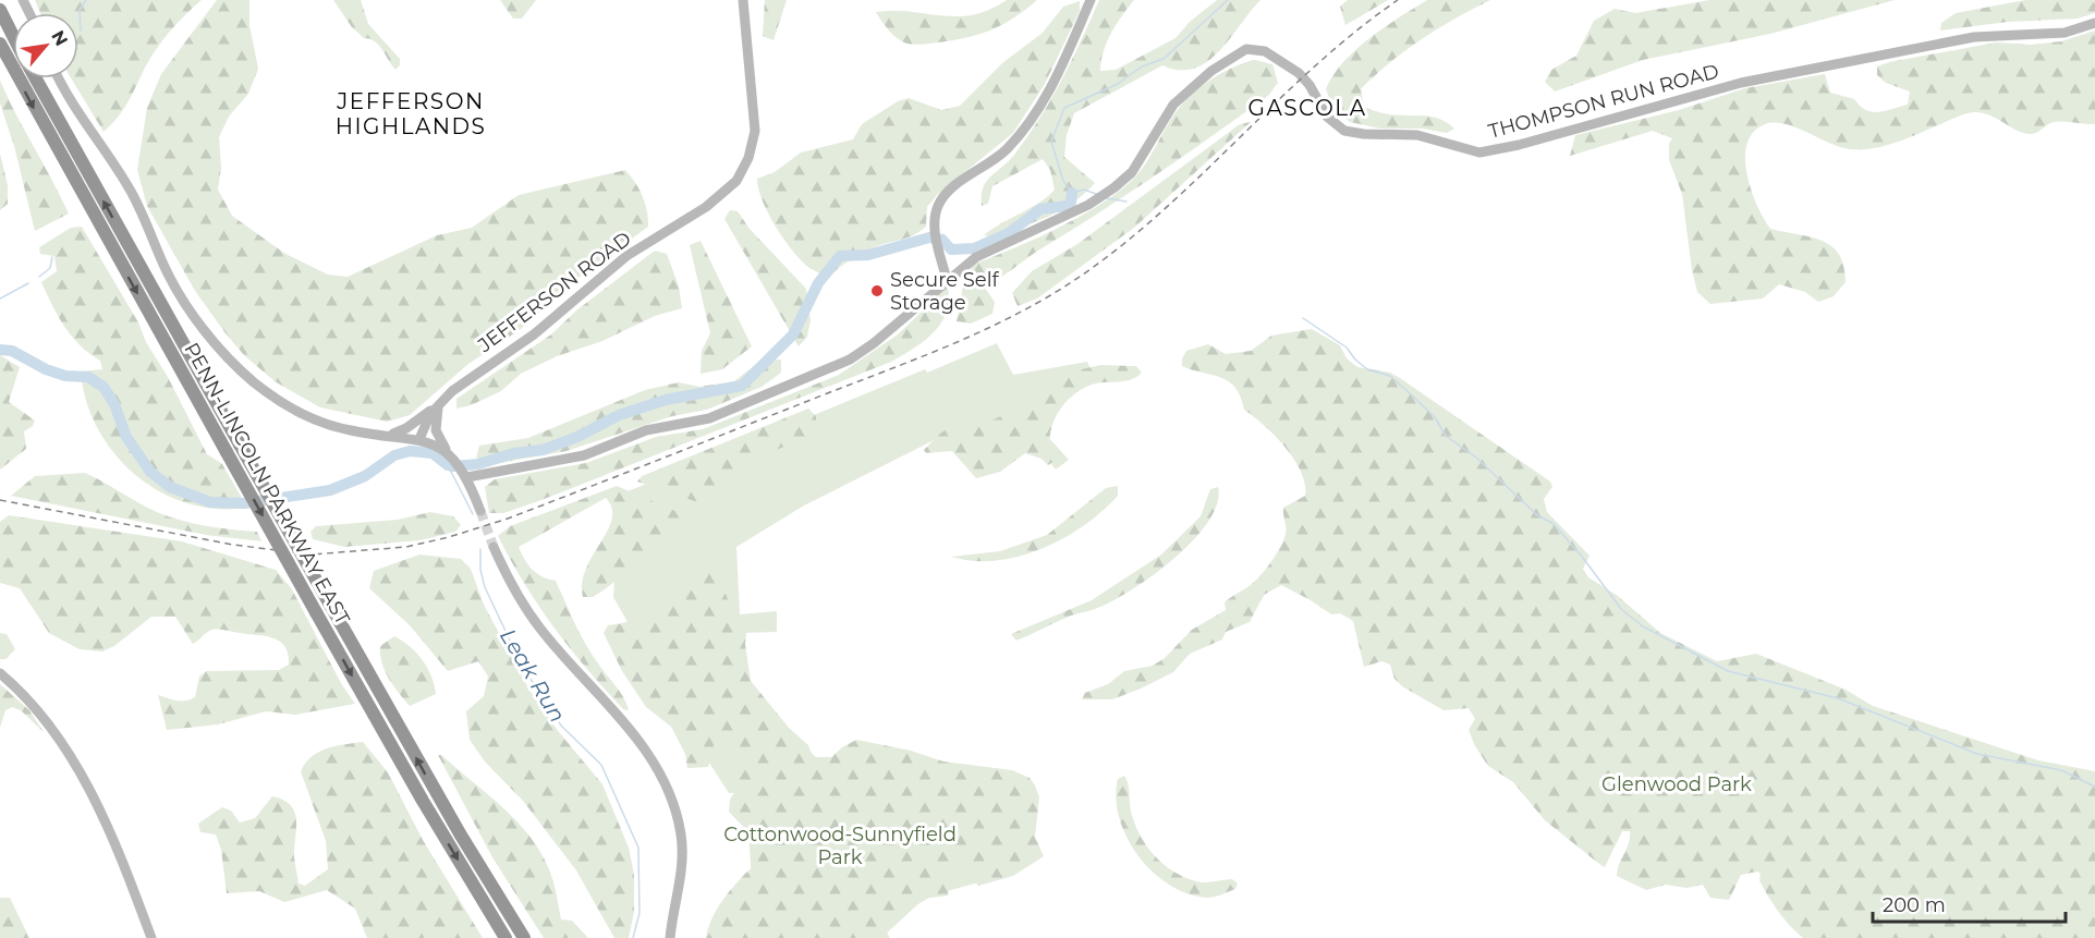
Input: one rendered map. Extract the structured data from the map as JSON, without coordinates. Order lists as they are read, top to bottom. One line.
{"streets":{"highway":["PENN-LINCOLN PARKWAY EAST"],"street":["THOMPSON RUN ROAD","JEFFERSON ROAD"]},"districts":["JEFFERSON HIGHLANDS","GASCOLA"],"water":["Leak Run"],"parks":["Glenwood Park","Cottonwood-Sunnyfield Park"],"places":["Secure Self Storage"],"scale_bar":"200 m","north":"top right"}
